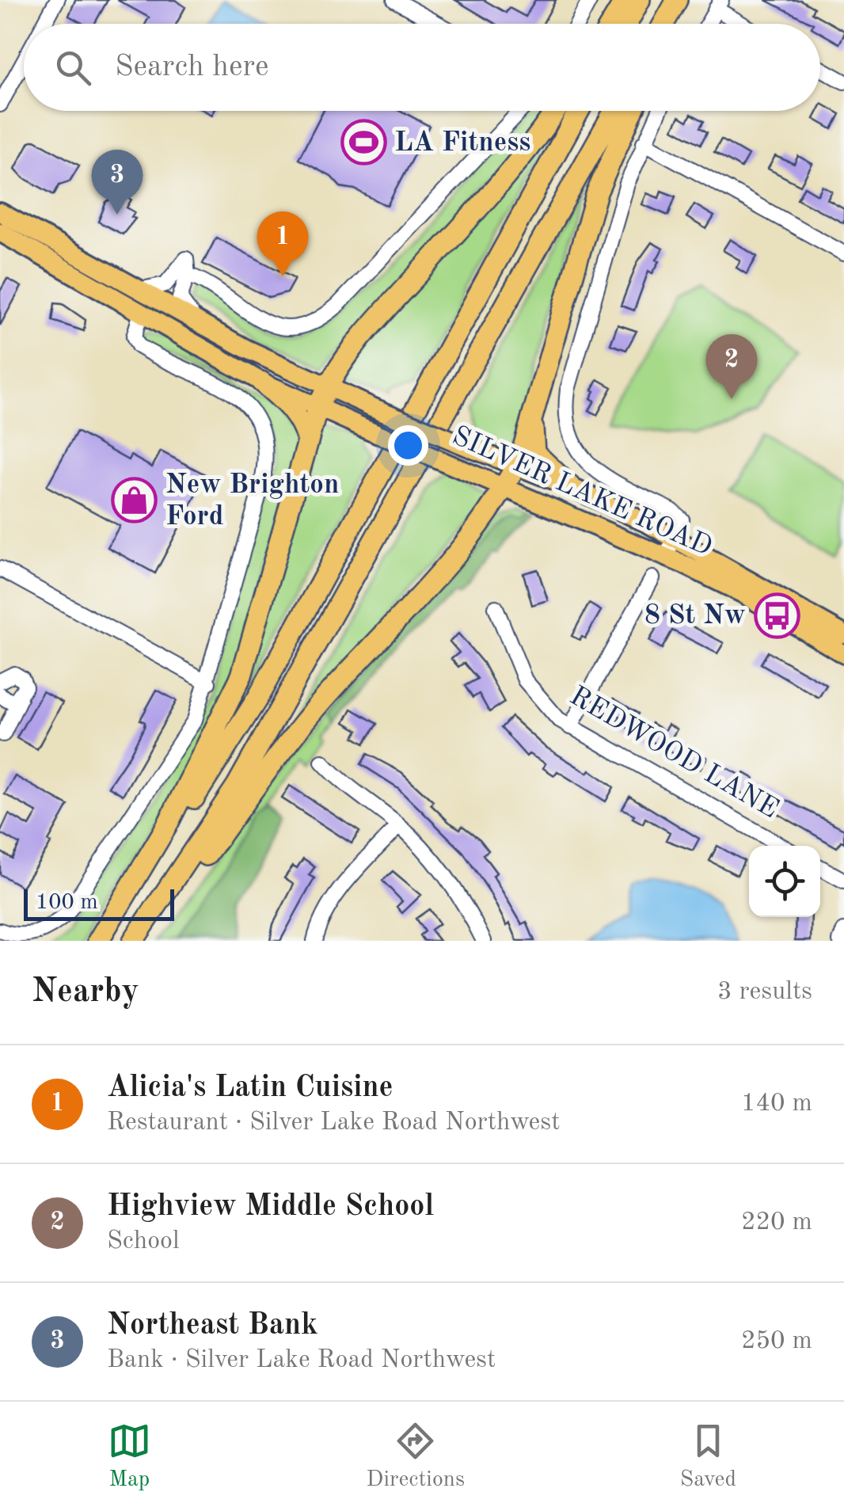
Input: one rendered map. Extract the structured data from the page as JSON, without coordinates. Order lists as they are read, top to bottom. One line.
{"streets":{"main road":["SILVER LAKE ROAD"],"street":["REDWOOD LANE"]},"places":{"sports":["LA Fitness"],"shop":["New Brighton Ford"],"bus stop":["8 St Nw"]},"scale_bar":"100 m","page":{"search":"Search here","pins":["3","1","2"],"scale":"100 m","heading":["Nearby","3 results"],"list":[{"mark":"1","name":"Alicia's Latin Cuisine","note":"Restaurant · Silver Lake Road Northwest","value":"140 m"},{"mark":"2","name":"Highview Middle School","note":"School","value":"220 m"},{"mark":"3","name":"Northeast Bank","note":"Bank · Silver Lake Road Northwest","value":"250 m"}],"nav":["Map","Directions","Saved"]}}
